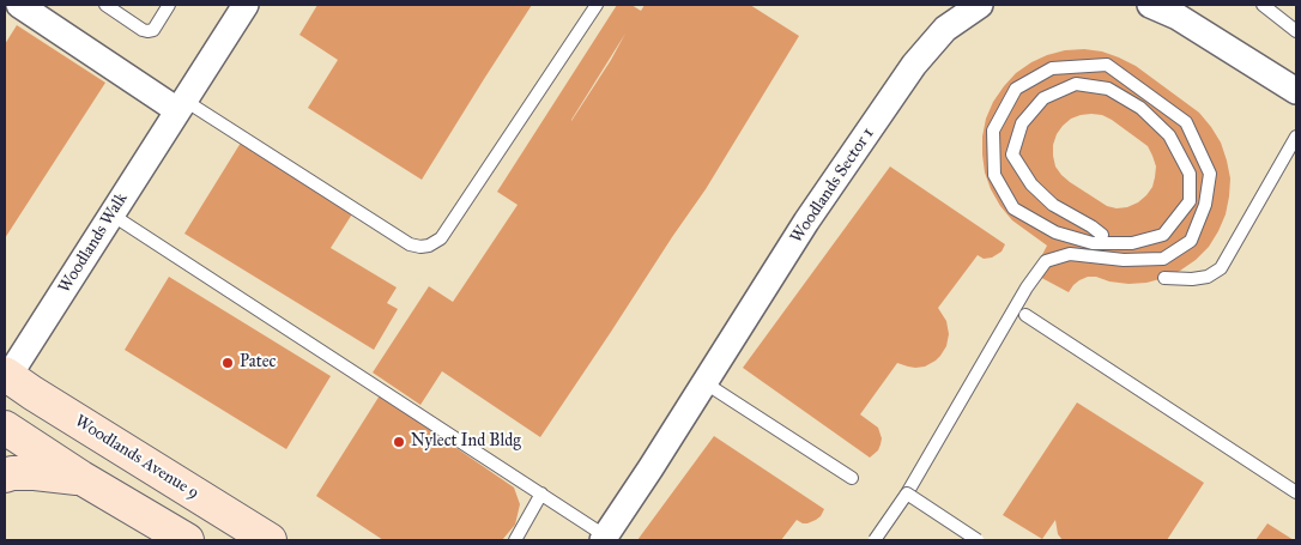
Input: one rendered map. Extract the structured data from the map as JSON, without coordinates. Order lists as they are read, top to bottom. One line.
{"streets":{"main road":["Woodlands Avenue 9"],"street":["Woodlands Sector 1","Woodlands Walk"]},"crossings":[["Woodlands Walk","Woodlands Avenue 9"]],"places":["Patec","Nylect Ind Bldg"]}
